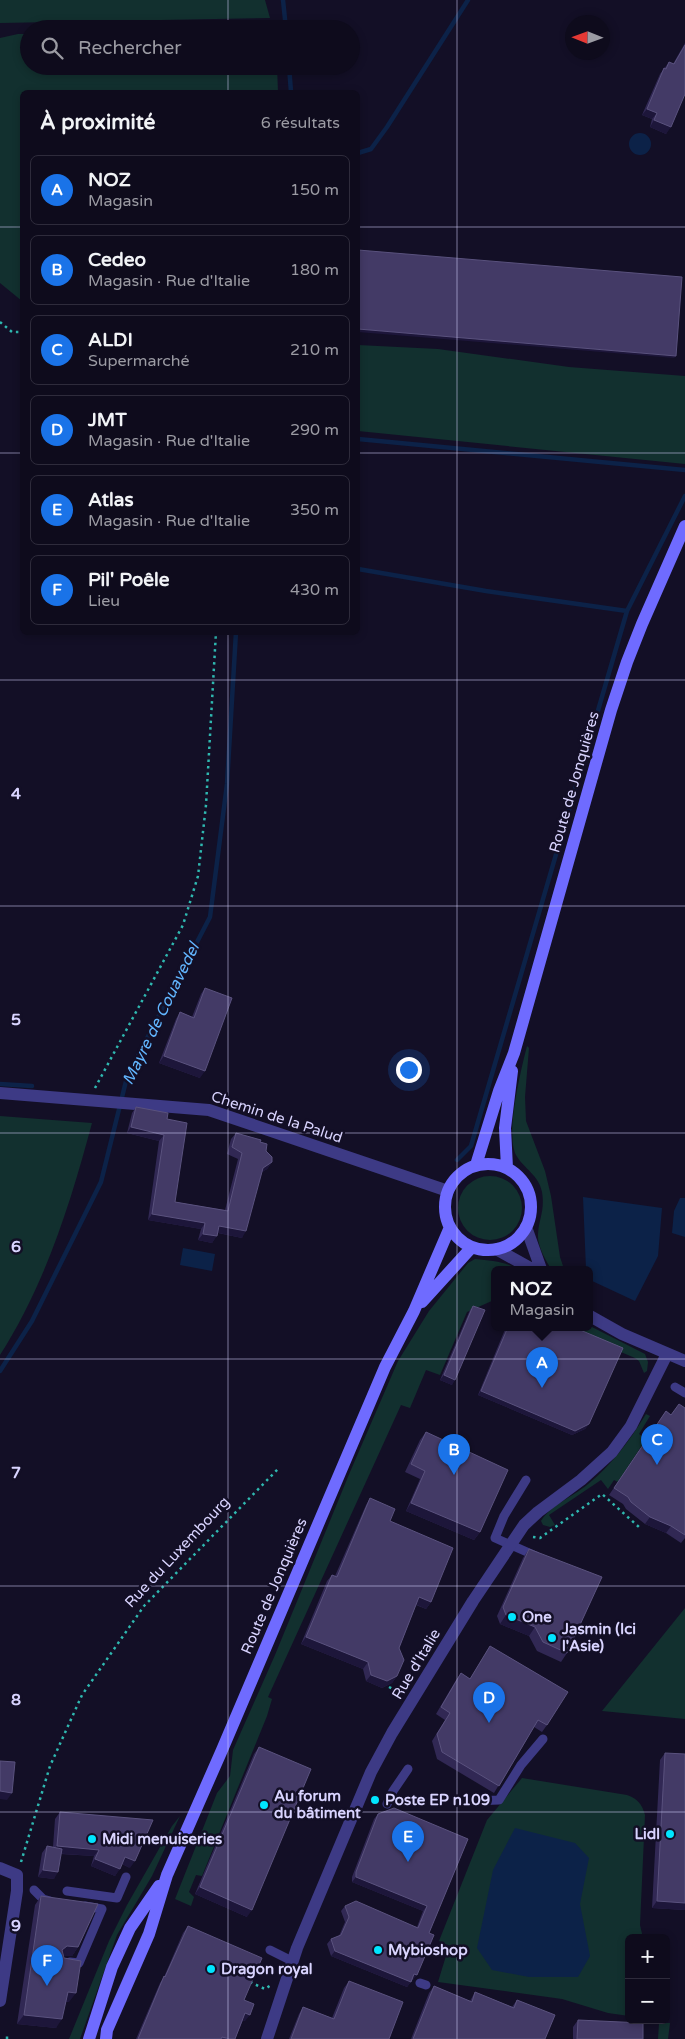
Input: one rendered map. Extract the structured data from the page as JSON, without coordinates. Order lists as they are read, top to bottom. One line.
{"streets":{"main road":["Route de Jonquières"],"street":["Chemin de la Palud","Rue d'Italie"],"path":["Rue du Luxembourg"]},"crossings":[["Route de Jonquières","Chemin de la Palud"]],"water":["Mayre de Couavedel"],"places":["One","Jasmin (Ici l'Asie)","Poste EP n109","Au forum du bâtiment","Lidl","Midi menuiseries","Mybioshop","Dragon royal"],"north":"left","page":{"search":"Rechercher","heading":["À proximité","6 résultats"],"list":[{"mark":"A","name":"NOZ","note":"Magasin","value":"150 m"},{"mark":"B","name":"Cedeo","note":"Magasin · Rue d'Italie","value":"180 m"},{"mark":"C","name":"ALDI","note":"Supermarché","value":"210 m"},{"mark":"D","name":"JMT","note":"Magasin · Rue d'Italie","value":"290 m"},{"mark":"E","name":"Atlas","note":"Magasin · Rue d'Italie","value":"350 m"},{"mark":"F","name":"Pil' Poêle","note":"Lieu","value":"430 m"}],"popup":["NOZ","Magasin"],"pins":["A","C","B","D","E","F"],"map_buttons":["+","−"]},"grid":{"rows":["4","5","6","7","8","9"]}}
